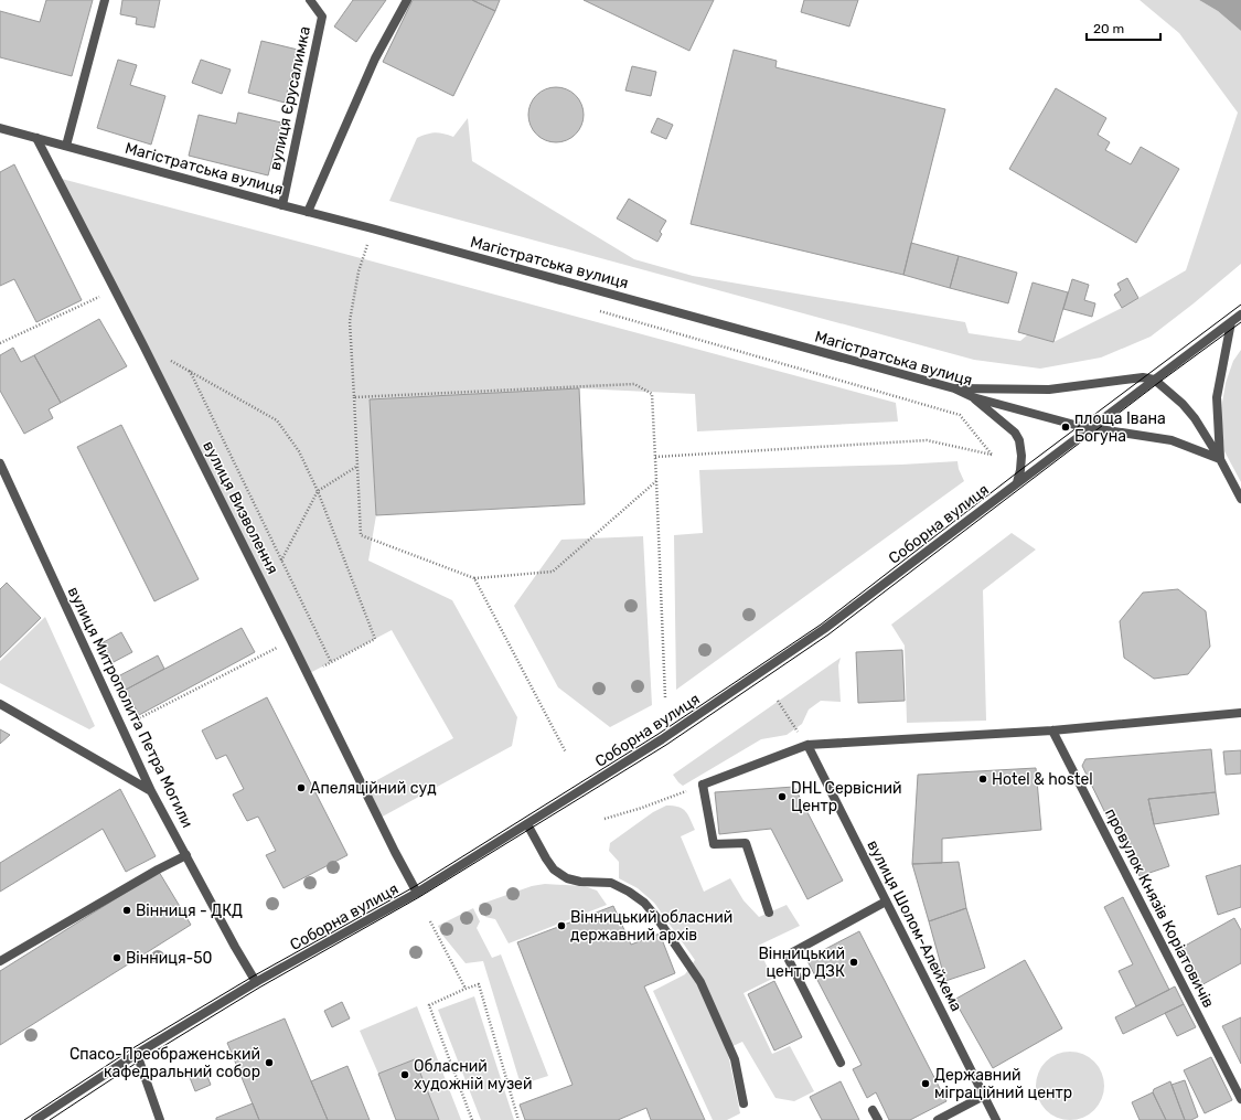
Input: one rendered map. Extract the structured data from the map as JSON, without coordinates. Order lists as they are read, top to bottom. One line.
{"streets":{"street":["вулиця Єрусалимка","Магістратська вулиця","вулиця Визволення","Соборна вулиця","вулиця Митрополита Петра Могили","провулок Князів Коріатовичів","вулиця Шолом-Алейхема"]},"crossings":[["вулиця Єрусалимка","Магістратська вулиця"],["Магістратська вулиця","вулиця Визволення"],["Магістратська вулиця","Соборна вулиця"],["вулиця Визволення","Соборна вулиця"],["Соборна вулиця","вулиця Митрополита Петра Могили"]],"places":["площа Івана Богуна","Hotel & hostel","Апеляційний суд","DHL Сервісний Центр","Вінниця - ДКД","Вінницький обласний державний архів","Вінниця-50","Вінницький центр ДЗК","Спасо-Преображенський кафедральний собор","Обласний художній музей","Державний міграційний центр"],"scale_bar":"20 m"}
